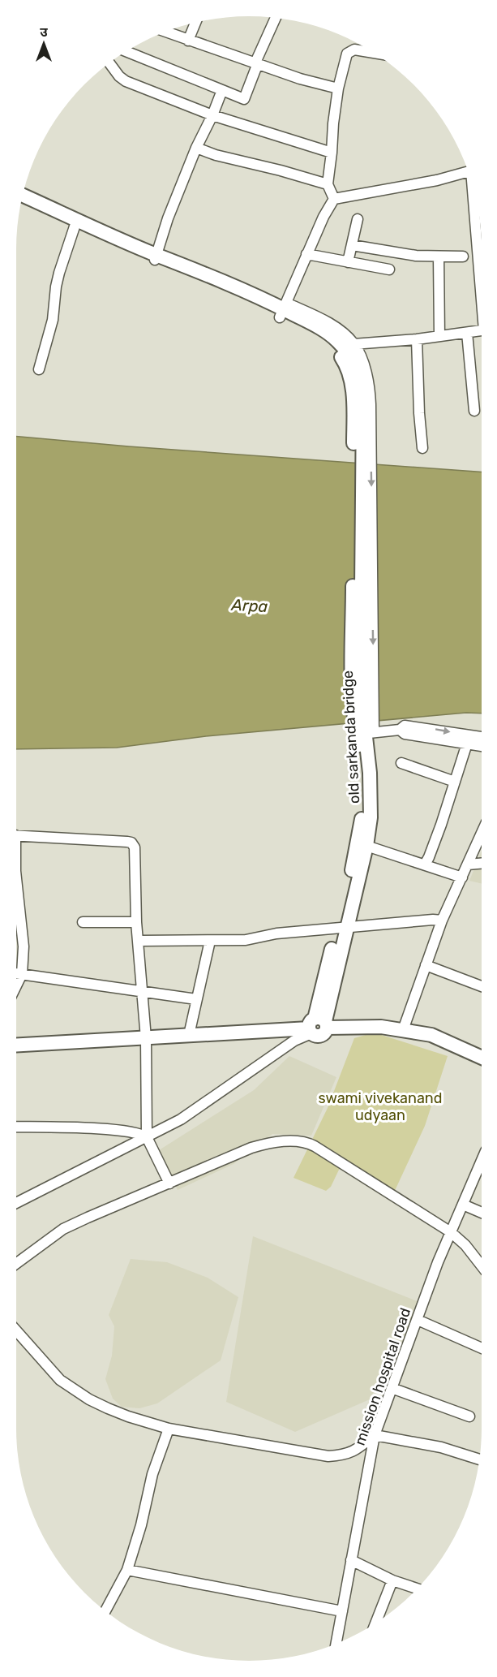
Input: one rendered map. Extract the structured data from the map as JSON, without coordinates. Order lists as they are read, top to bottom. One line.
{"streets":{"main road":["old sarkanda bridge"],"street":["mission hospital road"]},"water":["Arpa"],"parks":["swami vivekanand udyaan"],"north":"top"}
